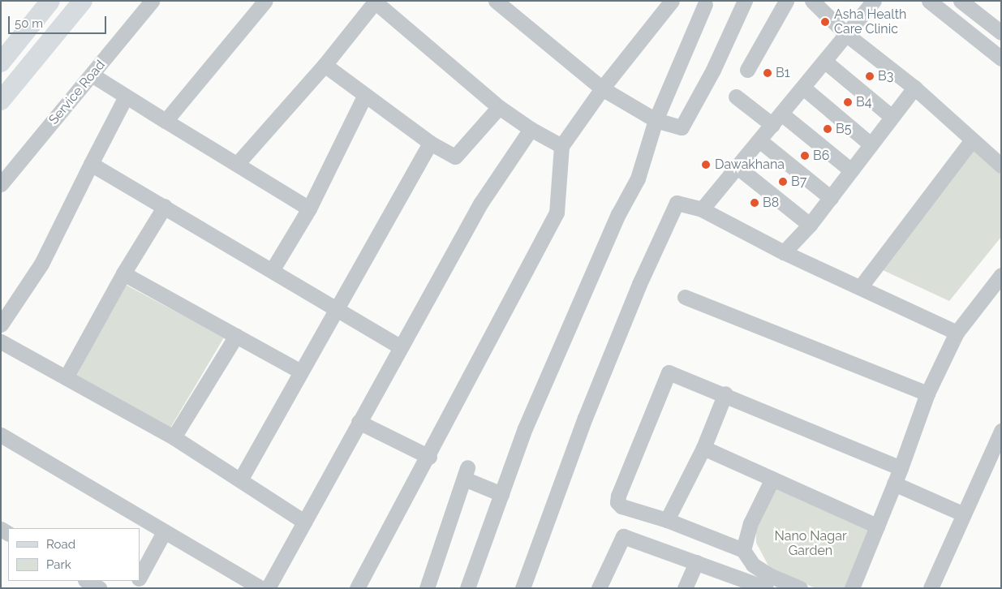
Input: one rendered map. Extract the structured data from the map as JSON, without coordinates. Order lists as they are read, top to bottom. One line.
{"streets":{"street":["Service Road"]},"parks":["Nano Nagar Garden"],"places":["Asha Health Care Clinic","B1","B3","B4","B5","B6","Dawakhana","B7","B8"],"legend":["Road","Park"],"scale_bar":"50 m"}
